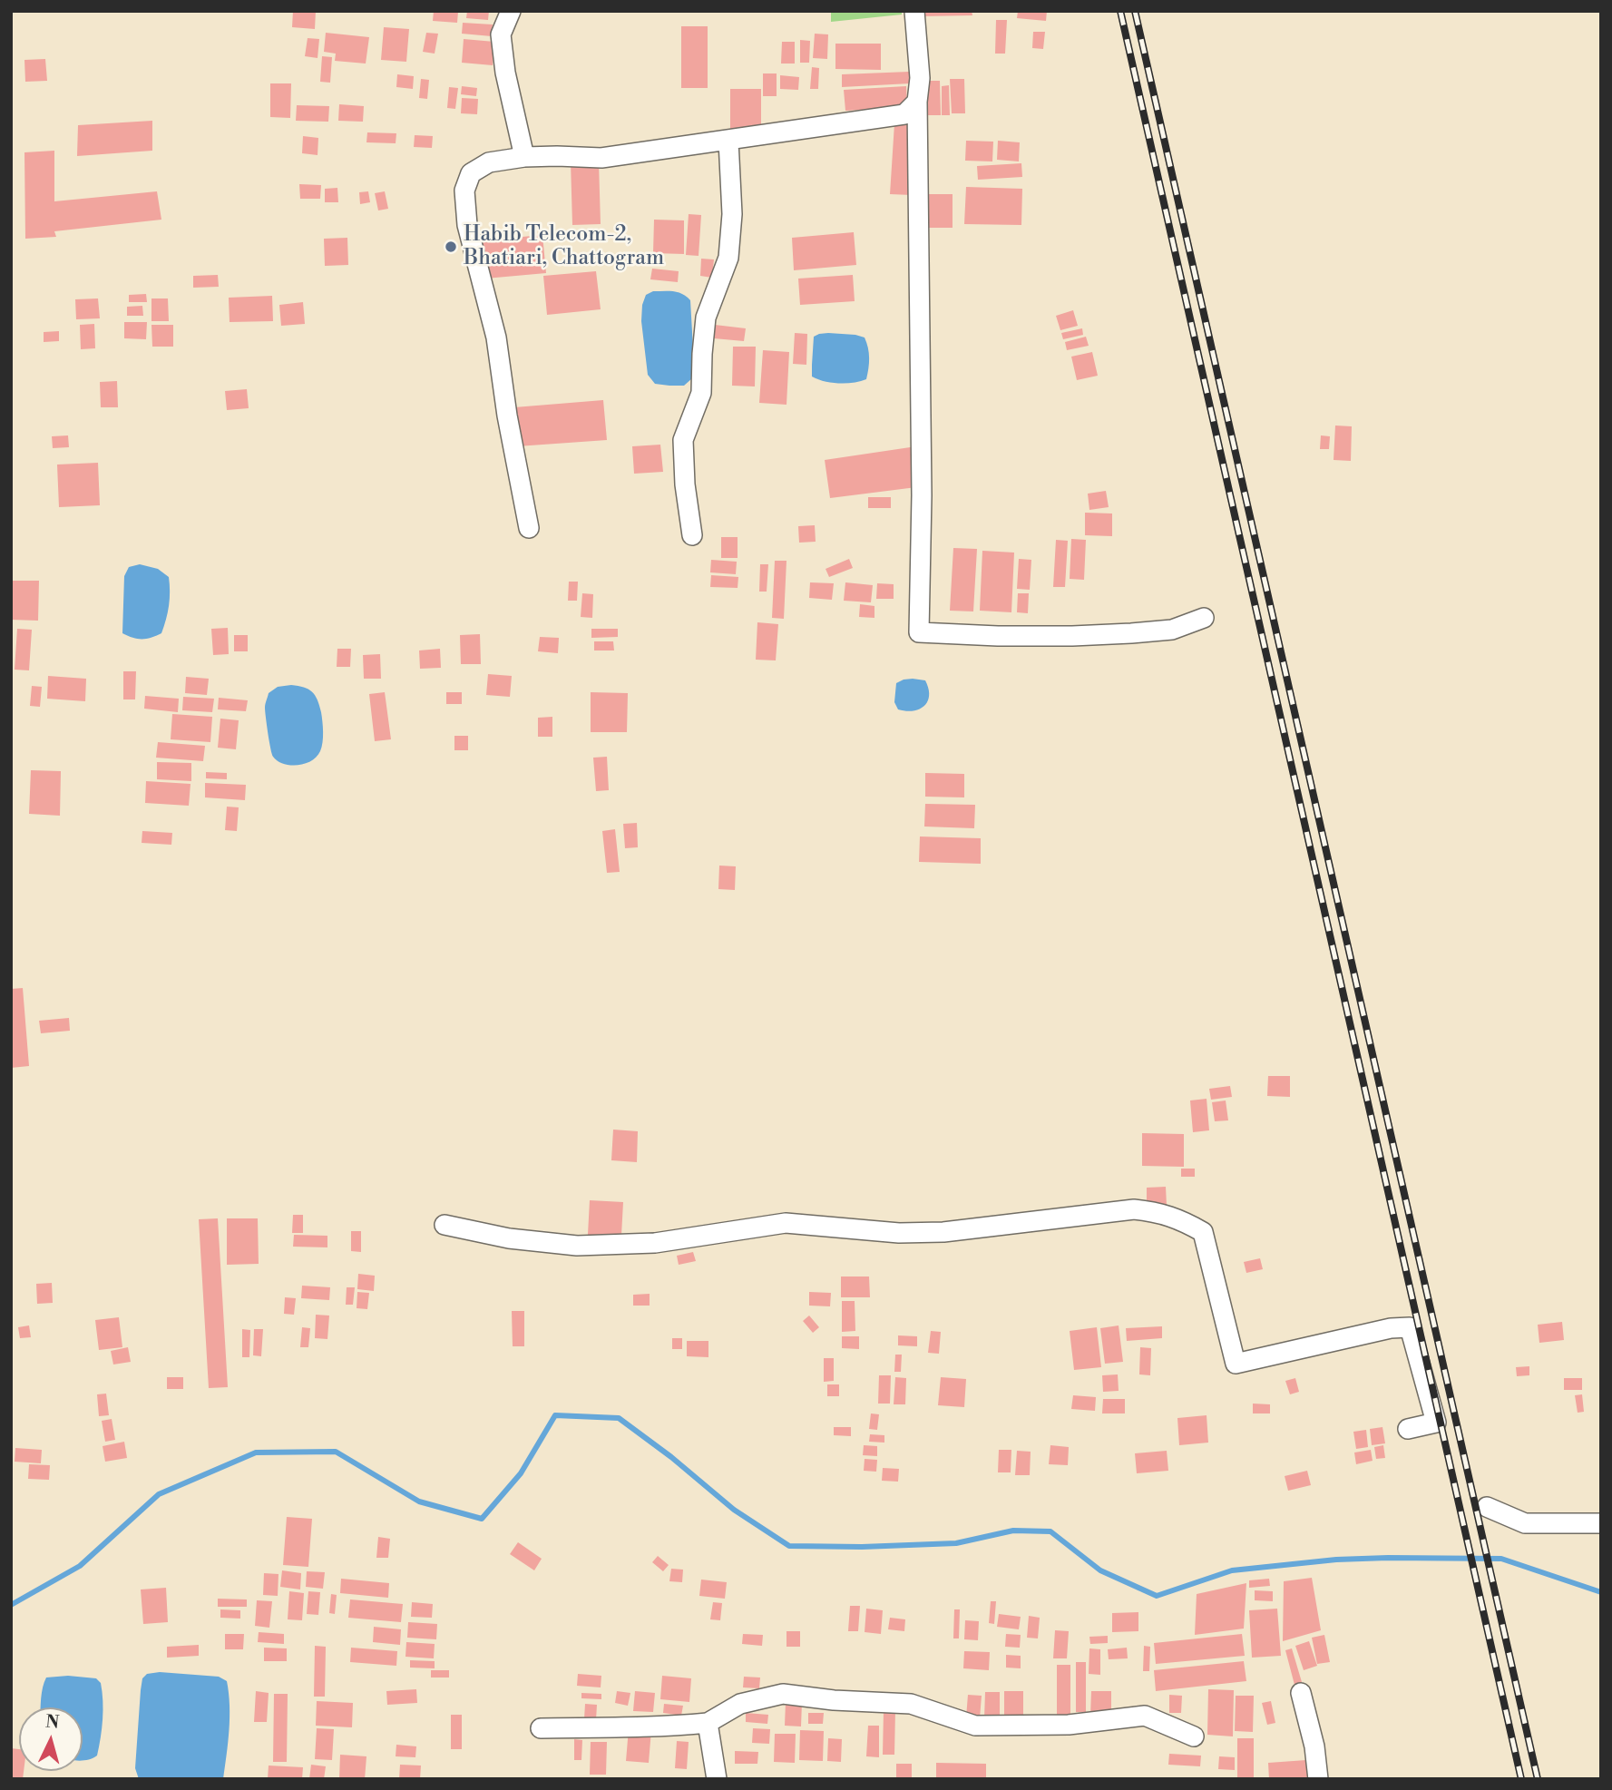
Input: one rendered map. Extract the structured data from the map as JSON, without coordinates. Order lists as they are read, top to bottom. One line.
{"places":["Habib Telecom-2, Bhatiari, Chattogram"],"north":"top"}
